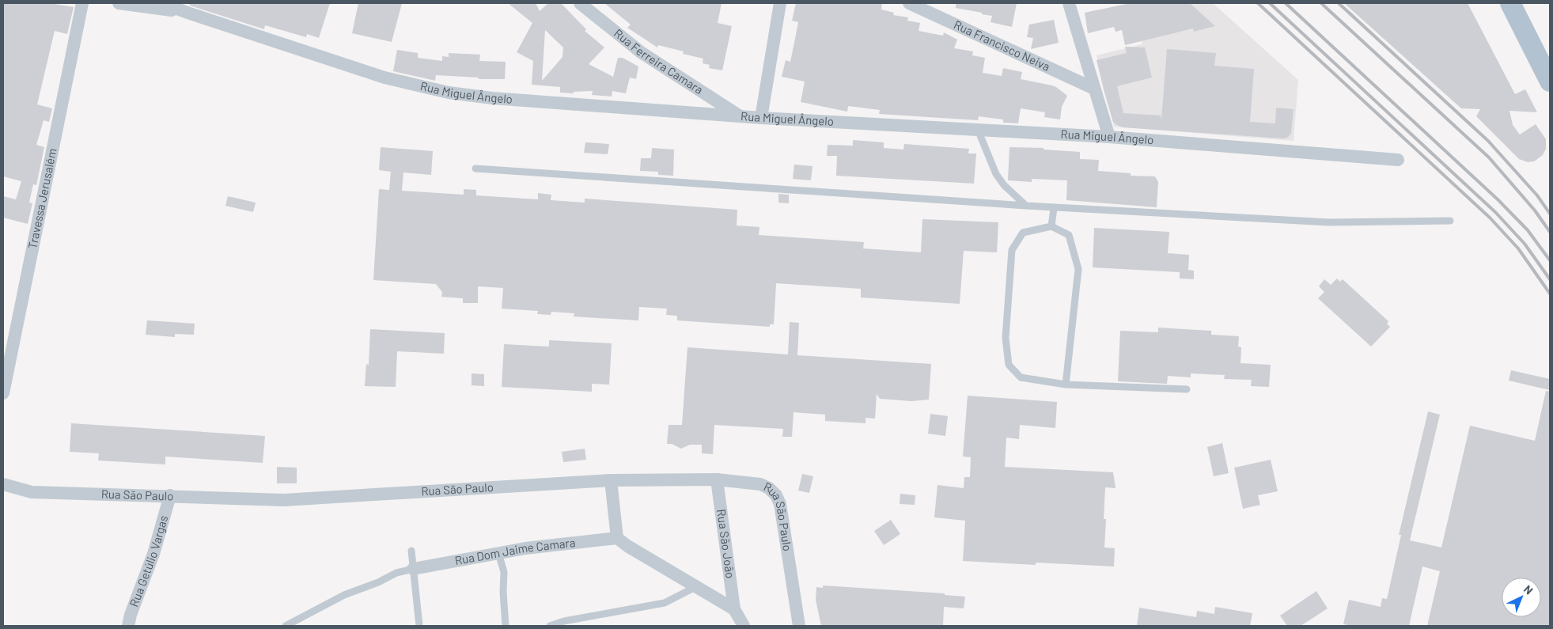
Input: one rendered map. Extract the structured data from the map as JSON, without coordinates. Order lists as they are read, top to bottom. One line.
{"streets":{"street":["Rua Francisco Neiva","Rua Ferreira Camara","Rua Miguel Ângelo","Travessa Jerusalém","Rua São Paulo","Rua São João","Rua Dom Jaime Camara","Rua Getúlio Vargas"]},"crossings":[["Rua Ferreira Camara","Rua Miguel Ângelo"],["Rua São Paulo","Rua São João"],["Rua São Paulo","Rua Getúlio Vargas"]],"north":"top right"}
